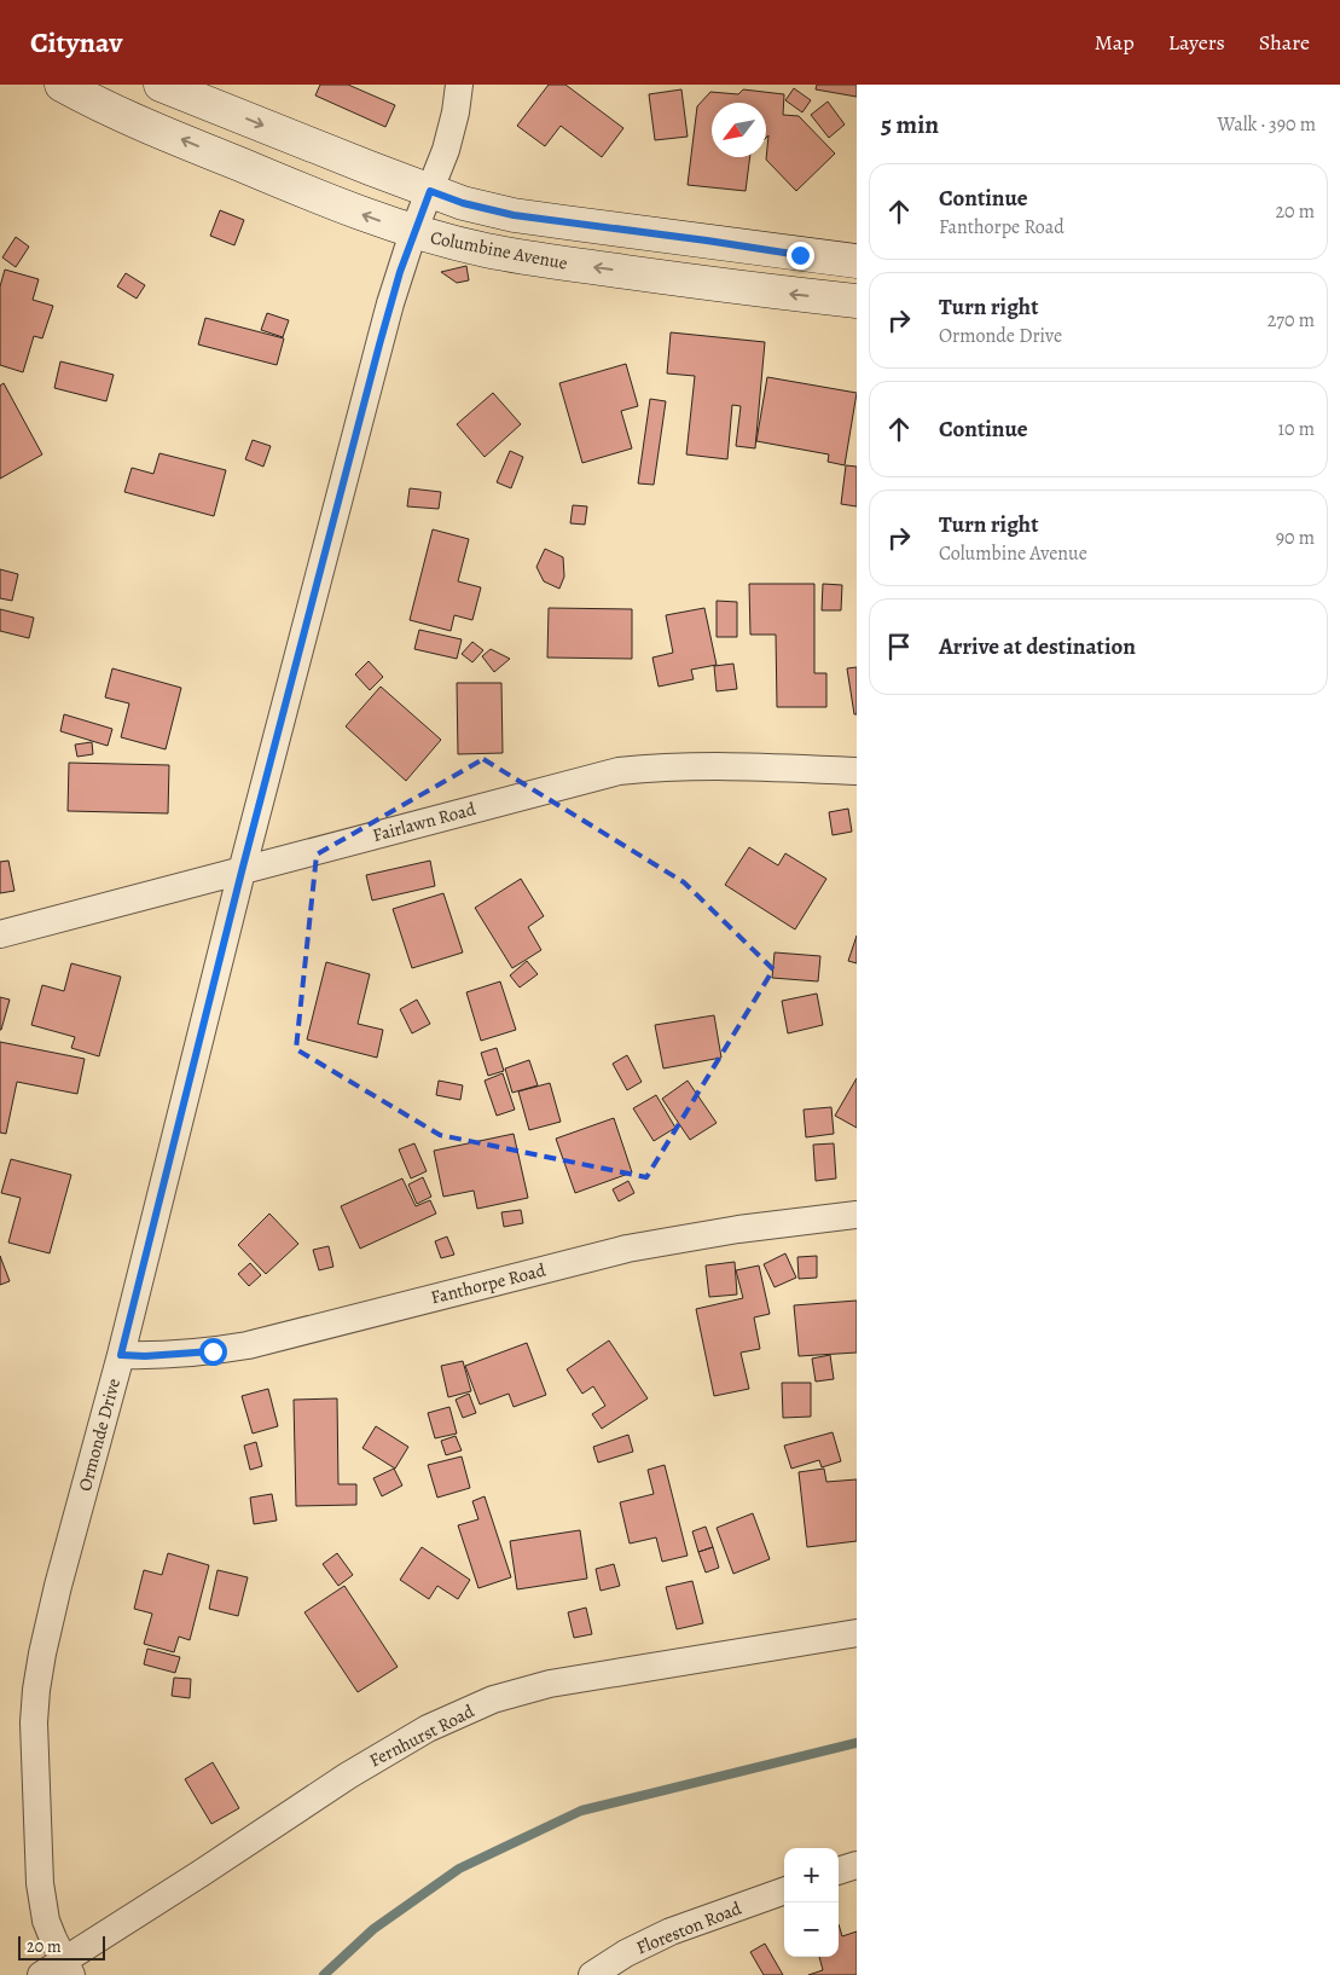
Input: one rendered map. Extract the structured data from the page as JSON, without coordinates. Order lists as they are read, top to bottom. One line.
{"streets":{"main road":["Columbine Avenue"],"street":["Fairlawn Road","Fanthorpe Road","Ormonde Drive","Fernhurst Road","Floreston Road"]},"crossings":[["Columbine Avenue","Ormonde Drive"],["Fairlawn Road","Ormonde Drive"],["Fanthorpe Road","Ormonde Drive"],["Ormonde Drive","Fernhurst Road"]],"scale_bar":"20 m","north":"bottom left","page":{"header":"Citynav","nav":["Map","Layers","Share"],"heading":["5 min","Walk · 390 m"],"list":[["Continue","Fanthorpe Road","20 m"],["Turn right","Ormonde Drive","270 m"],["Continue","10 m"],["Turn right","Columbine Avenue","90 m"],"Arrive at destination"],"map_buttons":["+","−"],"scale":"20 m"}}
